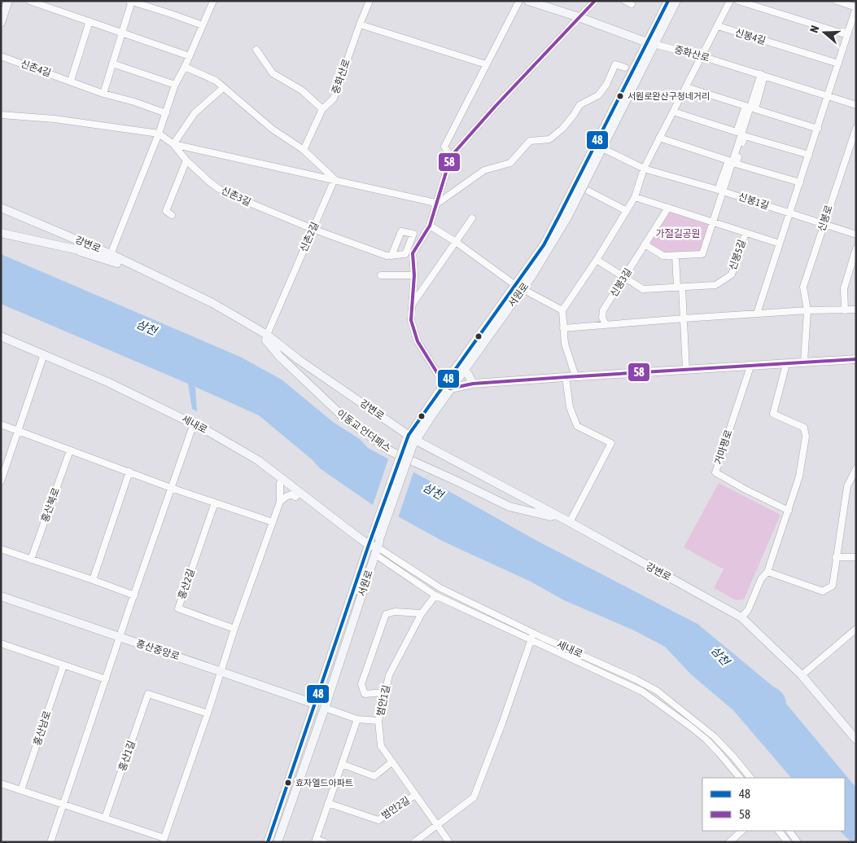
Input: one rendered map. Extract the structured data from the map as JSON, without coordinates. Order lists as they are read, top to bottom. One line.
{"streets":{"street":["신봉4길","중화산로","신촌4길","신촌3길","신봉1길","신봉로","신촌2길","강변로","신봉5길","신봉3길","서원로","세내로","이동교 언더패스","거마평로","홍산북로","홍산2길","홍산중앙로","범안1길","홍산남로","홍산1길","범안2길"]},"crossings":[["중화산로","서원로"],["신촌3길","신촌2길"],["신봉1길","신봉로"],["신촌2길","강변로"],["신촌2길","이동교 언더패스"],["강변로","서원로"],["강변로","이동교 언더패스"],["신봉5길","신봉3길"],["서원로","세내로"],["서원로","홍산중앙로"],["세내로","범안1길"],["범안1길","범안2길"]],"water":["삼천"],"parks":["가절길공원"],"places":["서원로완산구청네거리","효자엘드아파트"],"lines":["transit line 48","transit line 58"],"legend":["48","58"],"north":"left"}
